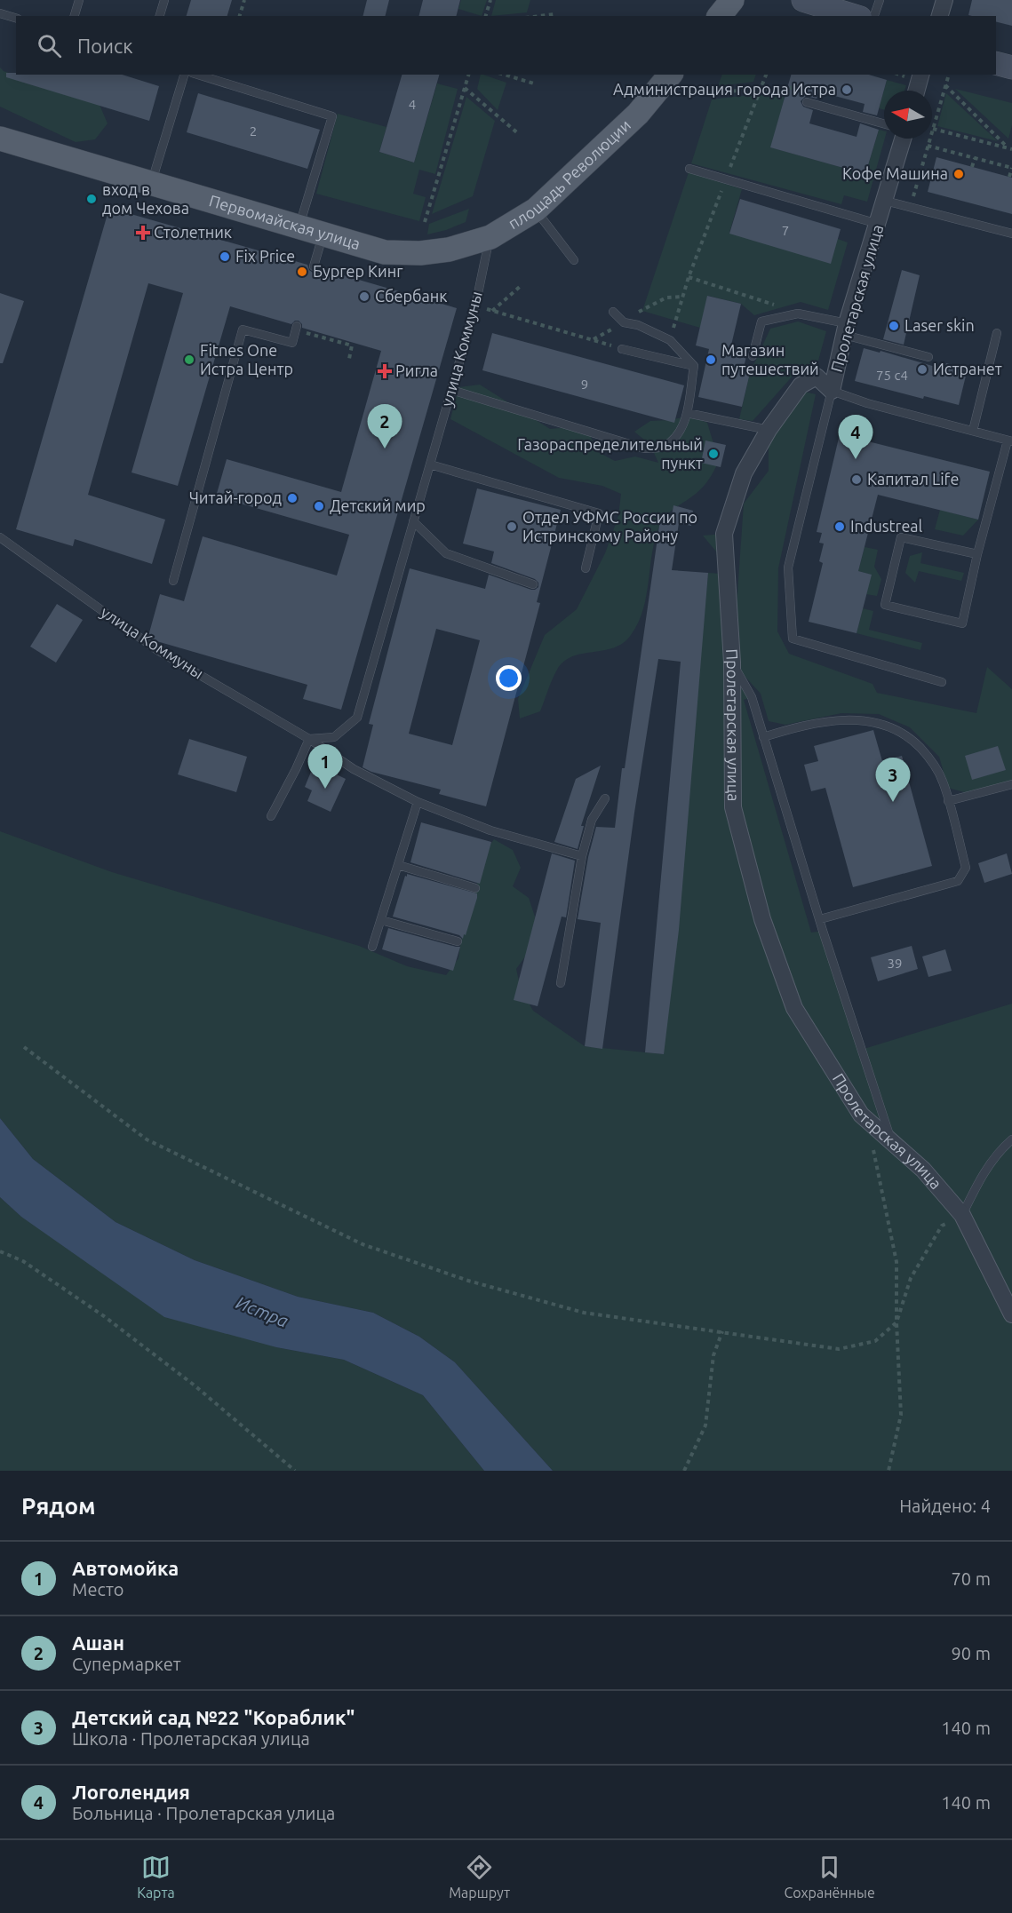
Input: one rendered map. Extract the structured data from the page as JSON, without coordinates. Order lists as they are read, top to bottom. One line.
{"streets":{"main road":["площадь Революции","Первомайская улица"],"street":["Пролетарская улица"],"lane":["улица Коммуны"]},"crossings":[["площадь Революции","Первомайская улица"],["площадь Революции","улица Коммуны"]],"water":["Истра"],"places":{"other":["Администрация города Истра","Кофе Машина","вход в дом Чехова","Fix Price","Бургер Кинг","Сбербанк","Laser skin","Fitnes One Истра Центр","Магазин путешествий","Истранет","Газораспределительный пункт","Капитал Life","Читай-город","Детский мир","Отдел УФМС России по Истринскому Району","Industreal"],"health":["Столетник","Ригла"]},"house_numbers":["4","2","7","75 с4","9","39"],"north":"left","page":{"search":"Поиск","pins":["2","4","1","3"],"heading":["Рядом","Найдено: 4"],"list":[{"mark":"1","name":"Автомойка","note":"Место","value":"70 m"},{"mark":"2","name":"Ашан","note":"Супермаркет","value":"90 m"},{"mark":"3","name":"Детский сад №22 \"Кораблик\"","note":"Школа · Пролетарская улица","value":"140 m"},{"mark":"4","name":"Логолендия","note":"Больница · Пролетарская улица","value":"140 m"}],"nav":["Карта","Маршрут","Сохранённые"]}}
